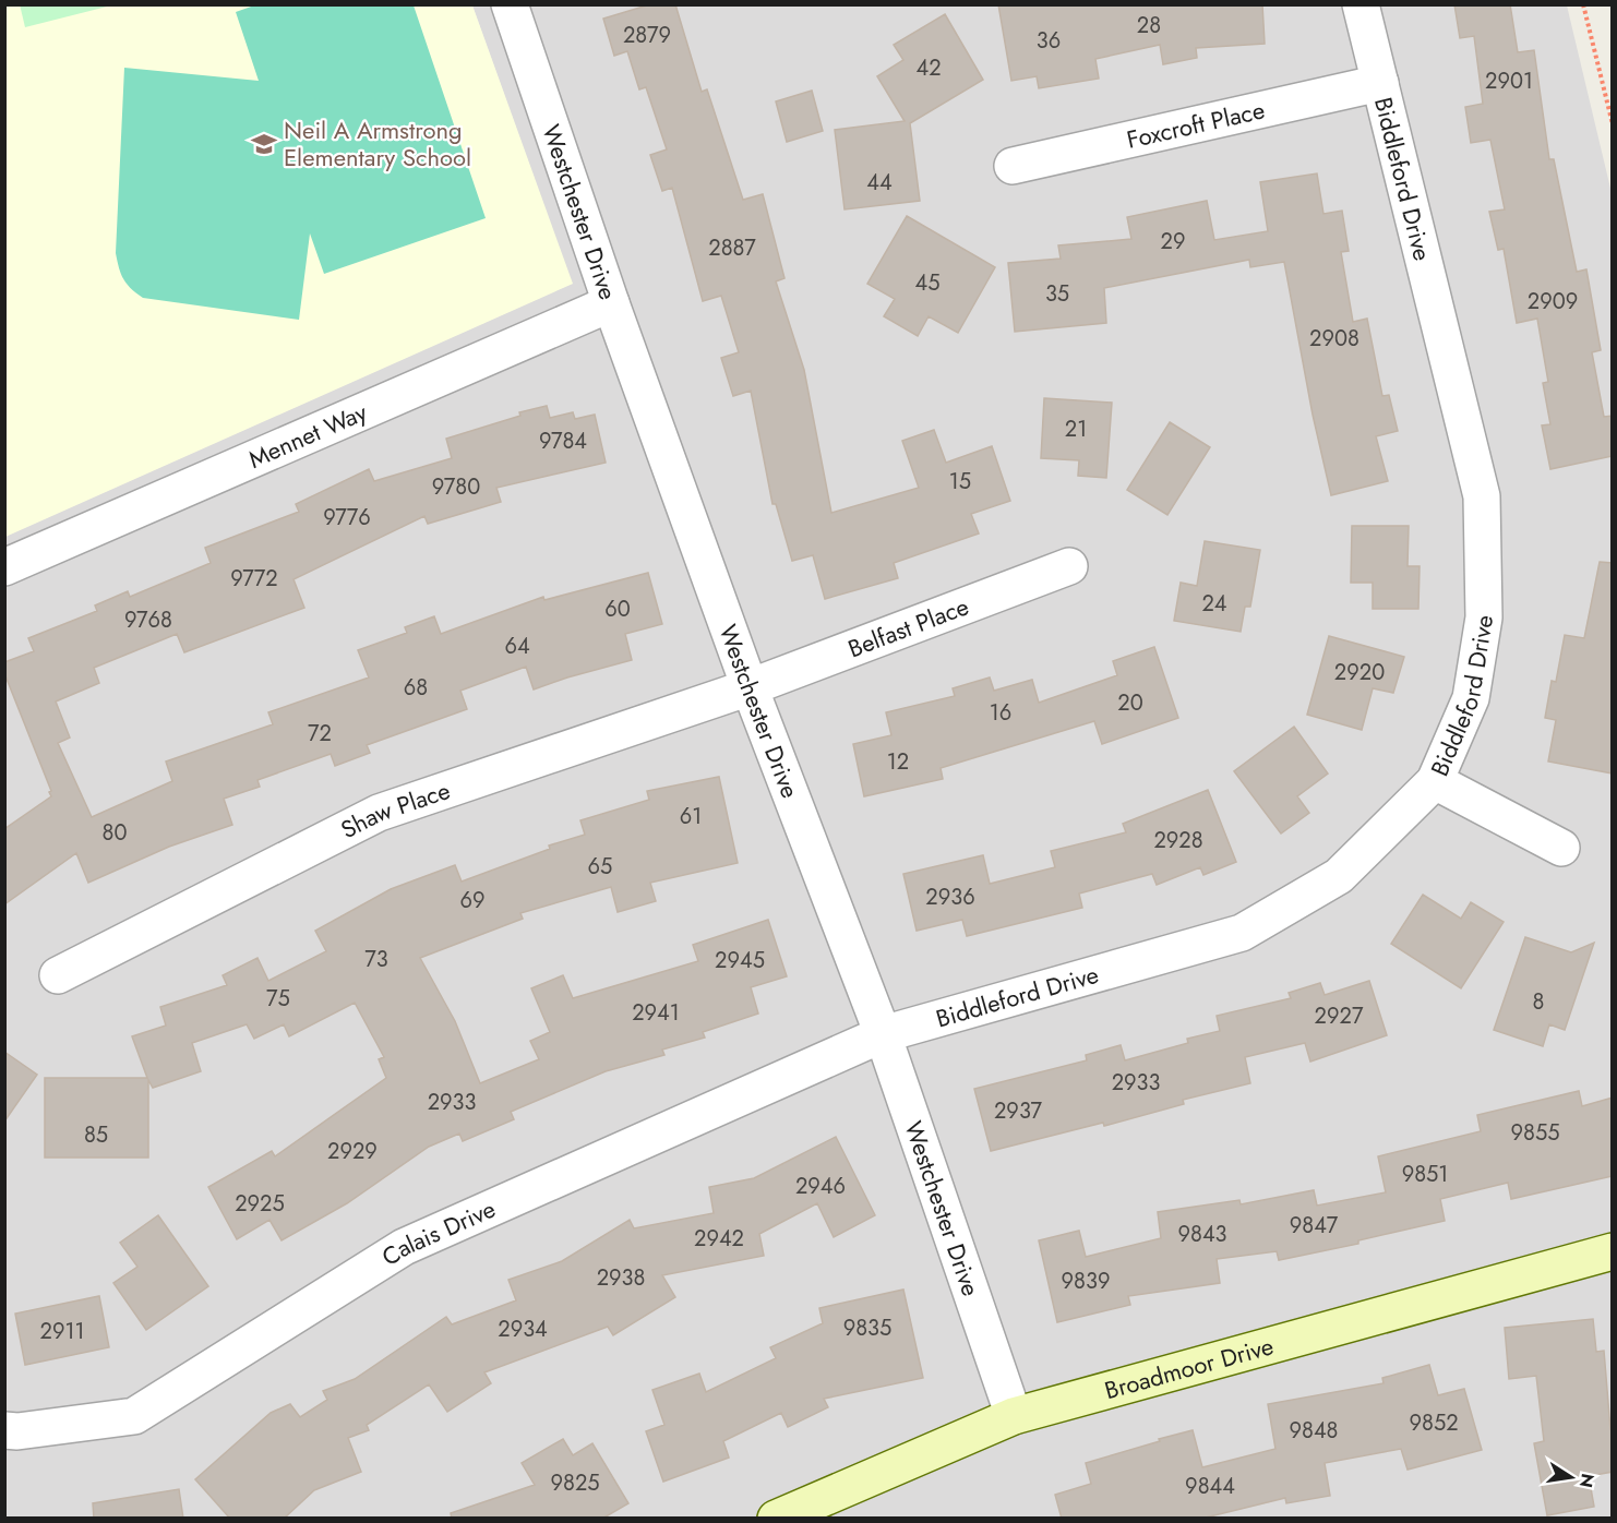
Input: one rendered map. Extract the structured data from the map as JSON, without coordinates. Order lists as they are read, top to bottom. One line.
{"streets":{"street":["Foxcroft Place","Biddleford Drive","Westchester Drive","Mennet Way","Belfast Place","Shaw Place","Calais Drive","Broadmoor Drive"]},"crossings":[["Foxcroft Place","Biddleford Drive"],["Biddleford Drive","Westchester Drive"],["Biddleford Drive","Calais Drive"],["Westchester Drive","Mennet Way"],["Westchester Drive","Belfast Place"],["Westchester Drive","Shaw Place"],["Westchester Drive","Calais Drive"],["Westchester Drive","Broadmoor Drive"],["Belfast Place","Shaw Place"]],"places":{"school or university":["Neil A Armstrong Elementary School"]},"house_numbers":["28","2879","36","42","2901","44","29","2887","45","35","2909","2908","21","9784","15","9780","9776","9772","24","60","9768","64","2920","68","20","16","72","12","61","80","2928","65","2936","69","73","2945","75","8","2941","2927","2933","2933","2937","9855","85","2929","9851","2946","2925","9847","9843","2942","2938","9839","9835","2934","2911","9852","9848","9825","9844"],"north":"right"}
